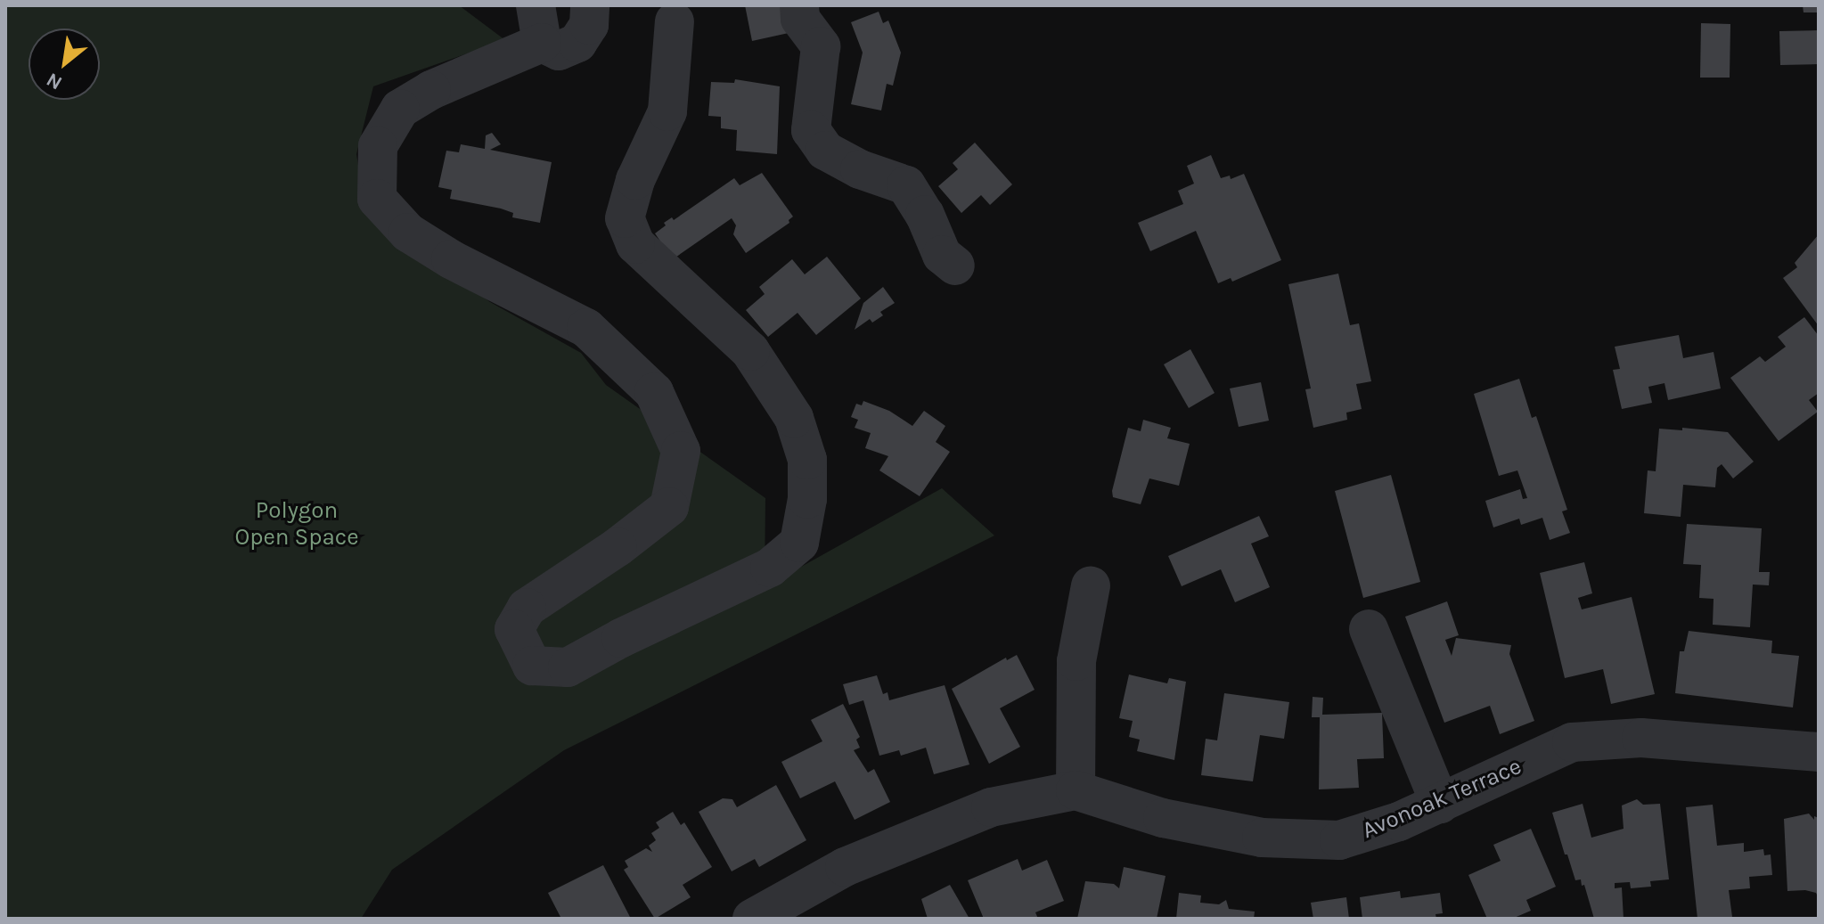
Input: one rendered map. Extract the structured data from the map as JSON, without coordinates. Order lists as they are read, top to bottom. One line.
{"streets":{"street":["Avonoak Terrace"]},"parks":["Polygon Open Space"],"north":"bottom left"}
